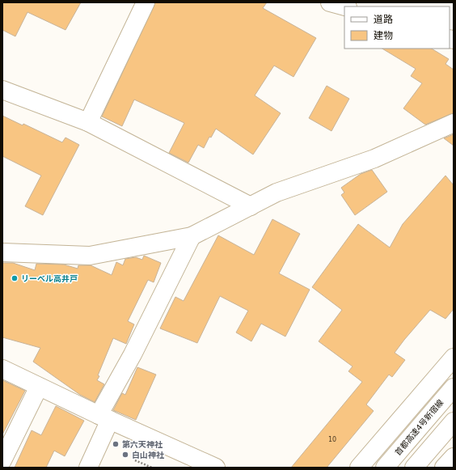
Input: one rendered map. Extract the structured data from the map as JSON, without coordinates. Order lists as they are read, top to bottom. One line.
{"streets":{"main road":["首都高速4号新宿線"]},"places":["リーベル高井戸","第六天神社","白山神社"],"house_numbers":["10"],"legend":["道路","建物"]}
